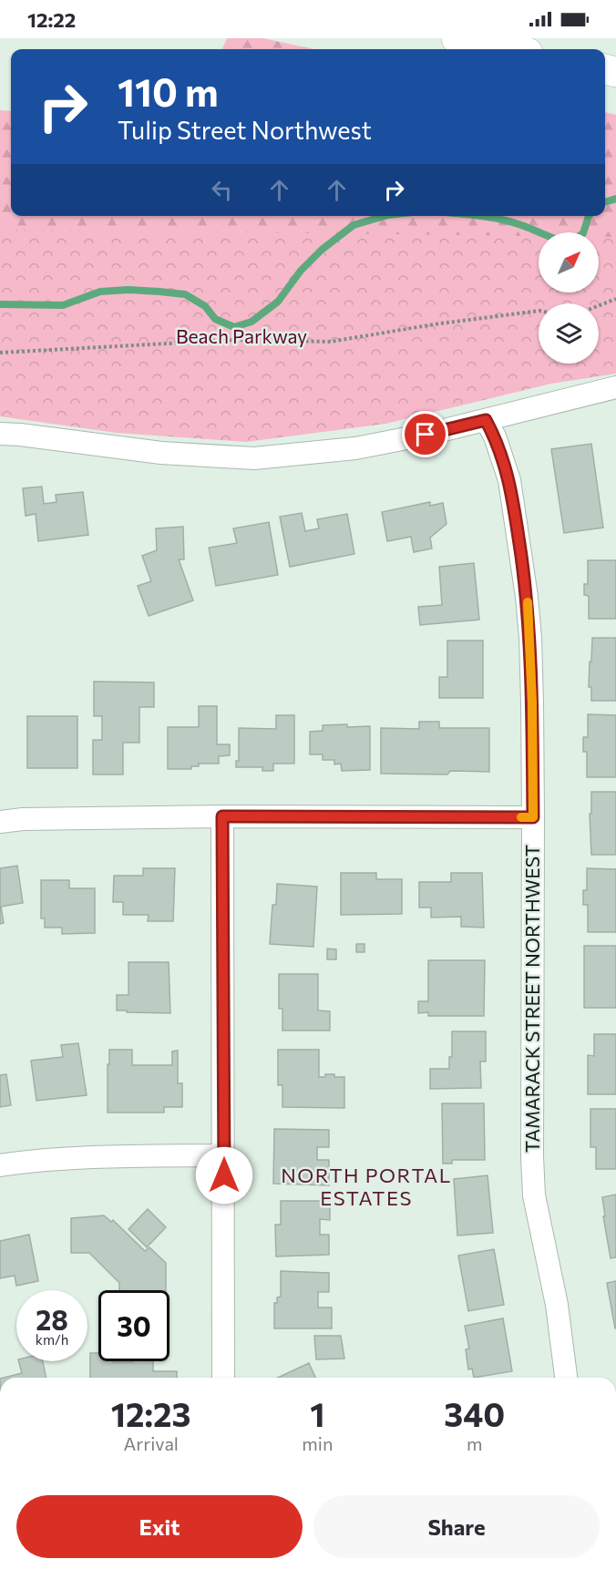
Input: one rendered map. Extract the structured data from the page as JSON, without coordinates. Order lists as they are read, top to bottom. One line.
{"streets":{"street":["TAMARACK STREET NORTHWEST"]},"districts":["NORTH PORTAL ESTATES"],"parks":["Beach Parkway"],"north":"top right","page":{"status":"12:22","turn":["110 m","Tulip Street Northwest"],"speed":"28 km/h","limit":"30","eta":["12:23","Arrival","1","min","340","m"],"buttons":["Exit","Share"]}}
